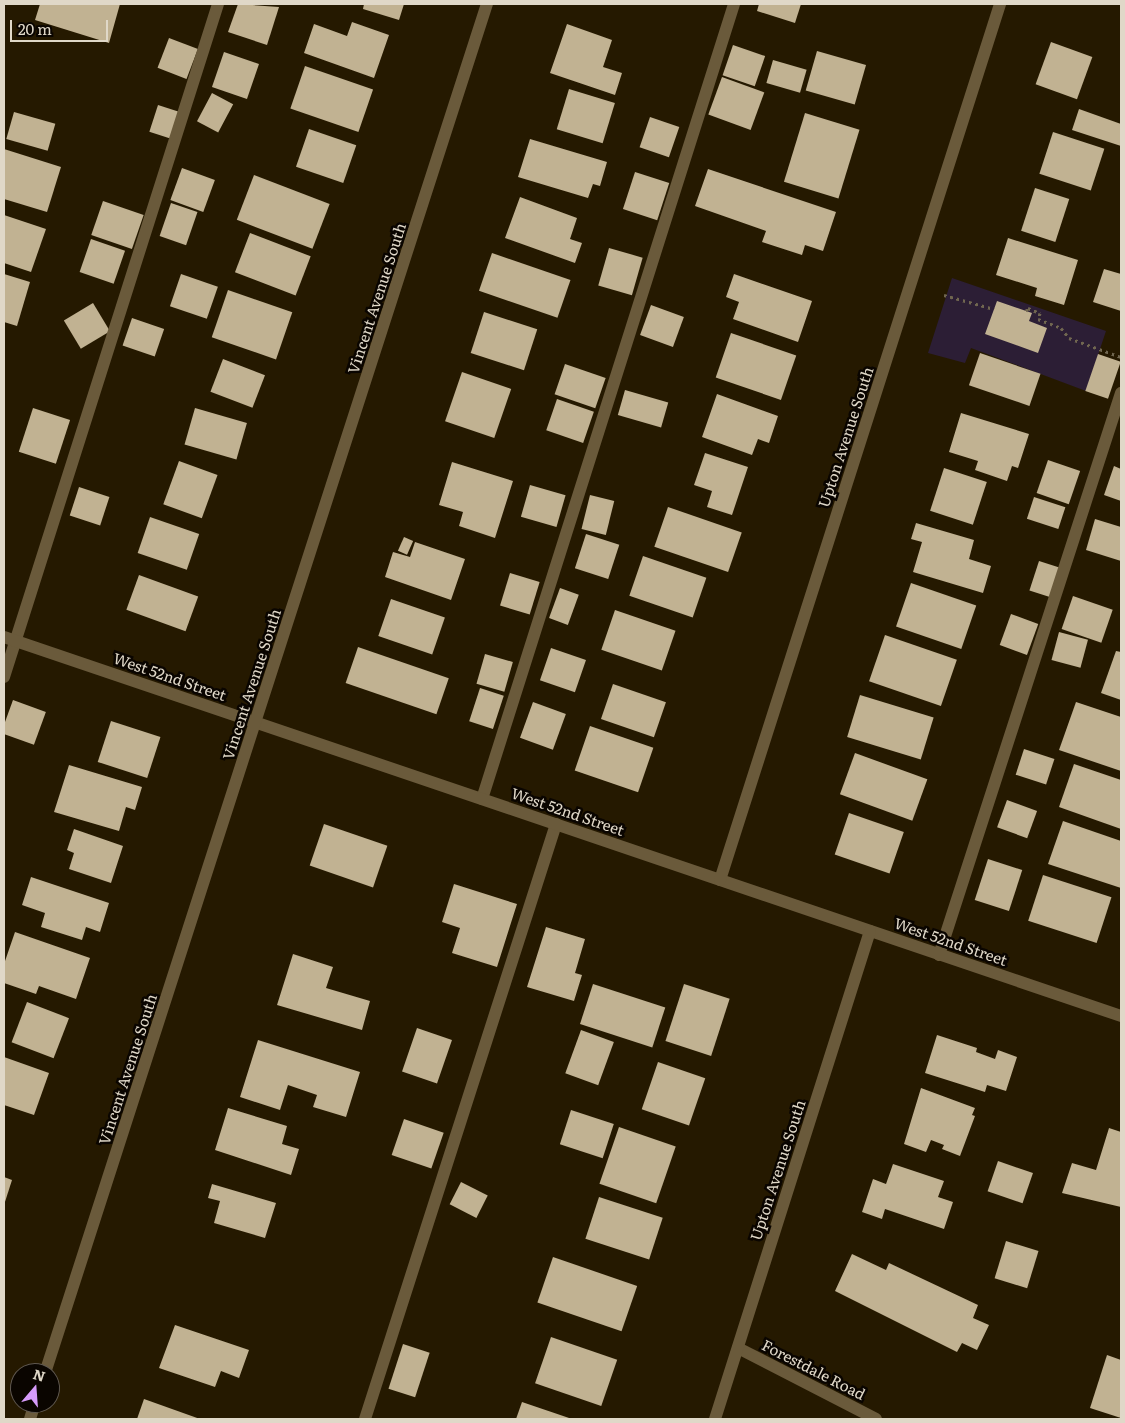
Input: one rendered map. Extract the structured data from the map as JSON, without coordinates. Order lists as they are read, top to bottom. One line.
{"streets":{"street":["Vincent Avenue South","Upton Avenue South","West 52nd Street","Forestdale Road"]},"crossings":[["Vincent Avenue South","West 52nd Street"],["Upton Avenue South","West 52nd Street"],["Upton Avenue South","Forestdale Road"]],"scale_bar":"20 m","north":"top"}
